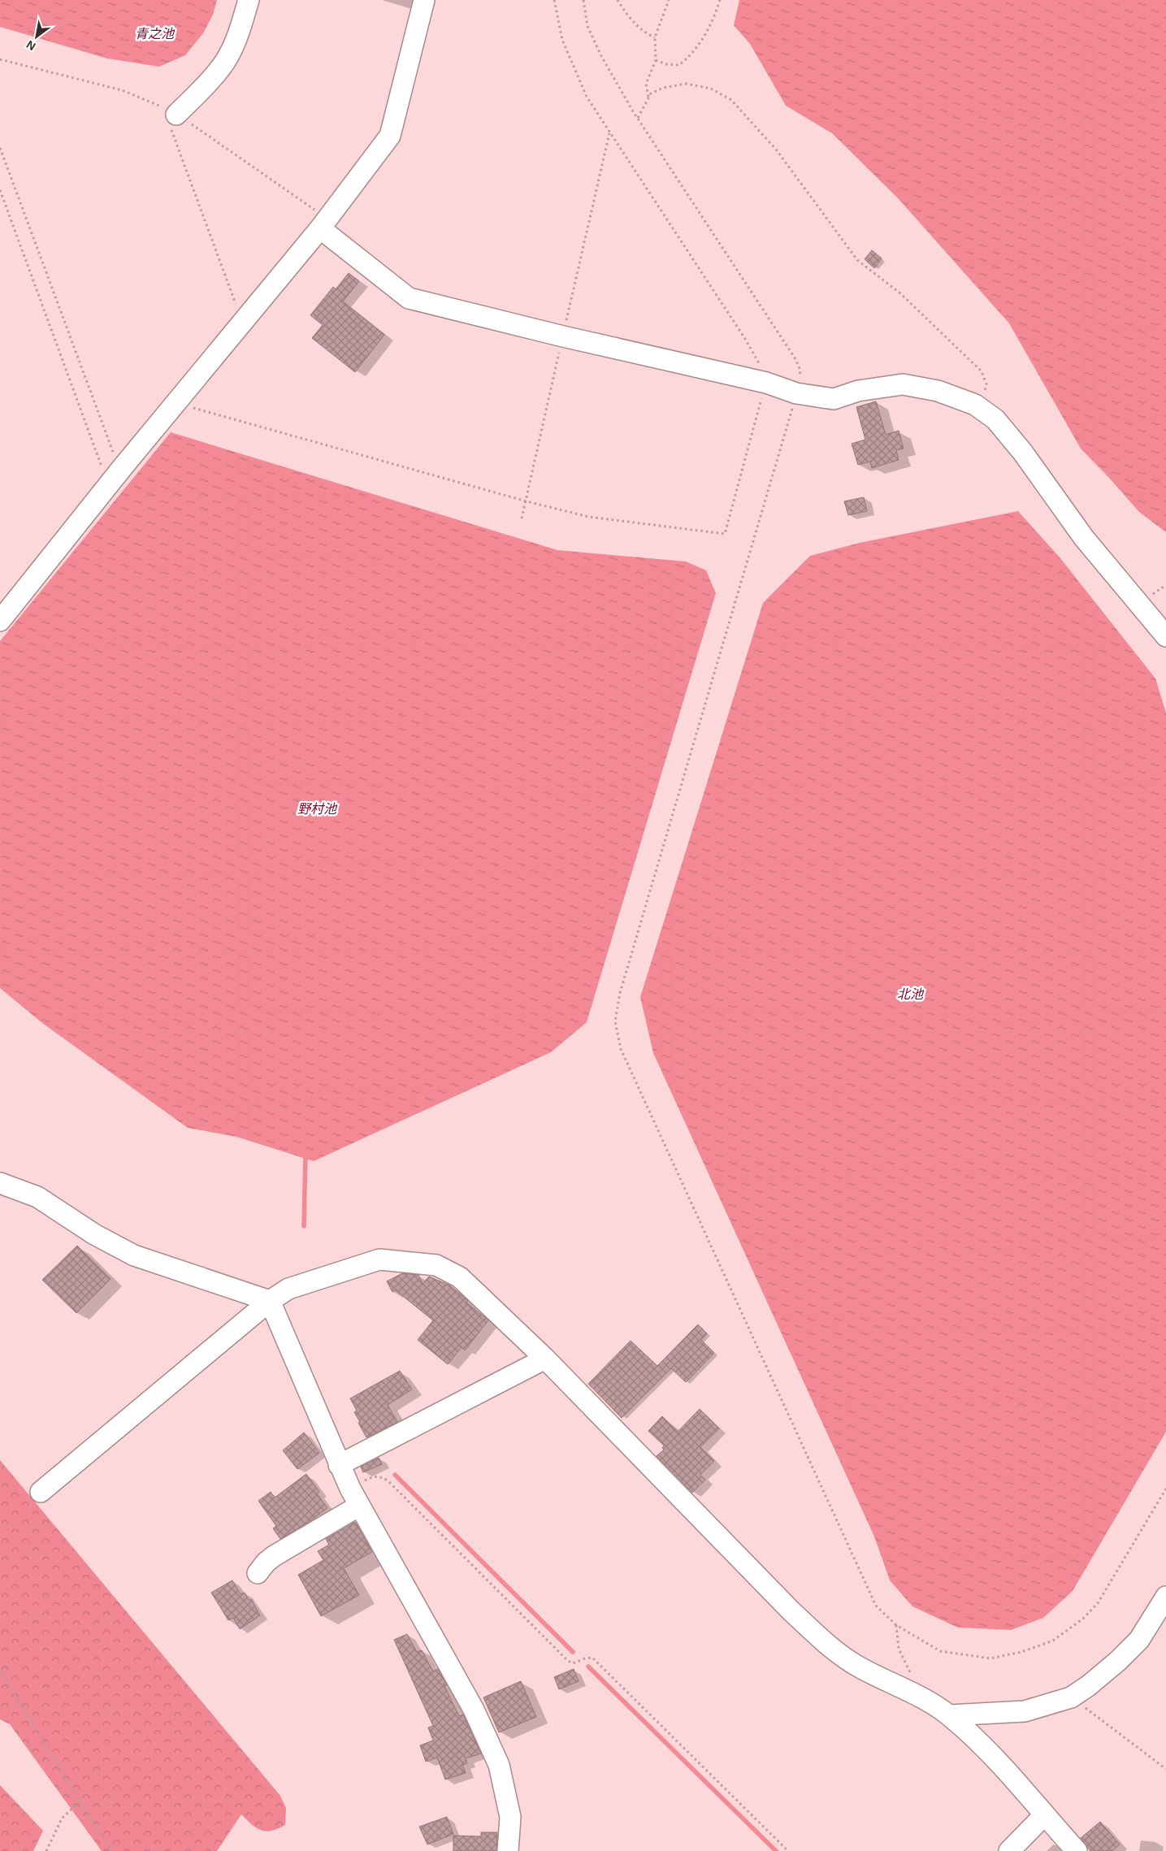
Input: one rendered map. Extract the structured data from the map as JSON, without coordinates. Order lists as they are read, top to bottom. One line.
{"water":["青之池","野村池","北池"],"north":"bottom left"}
